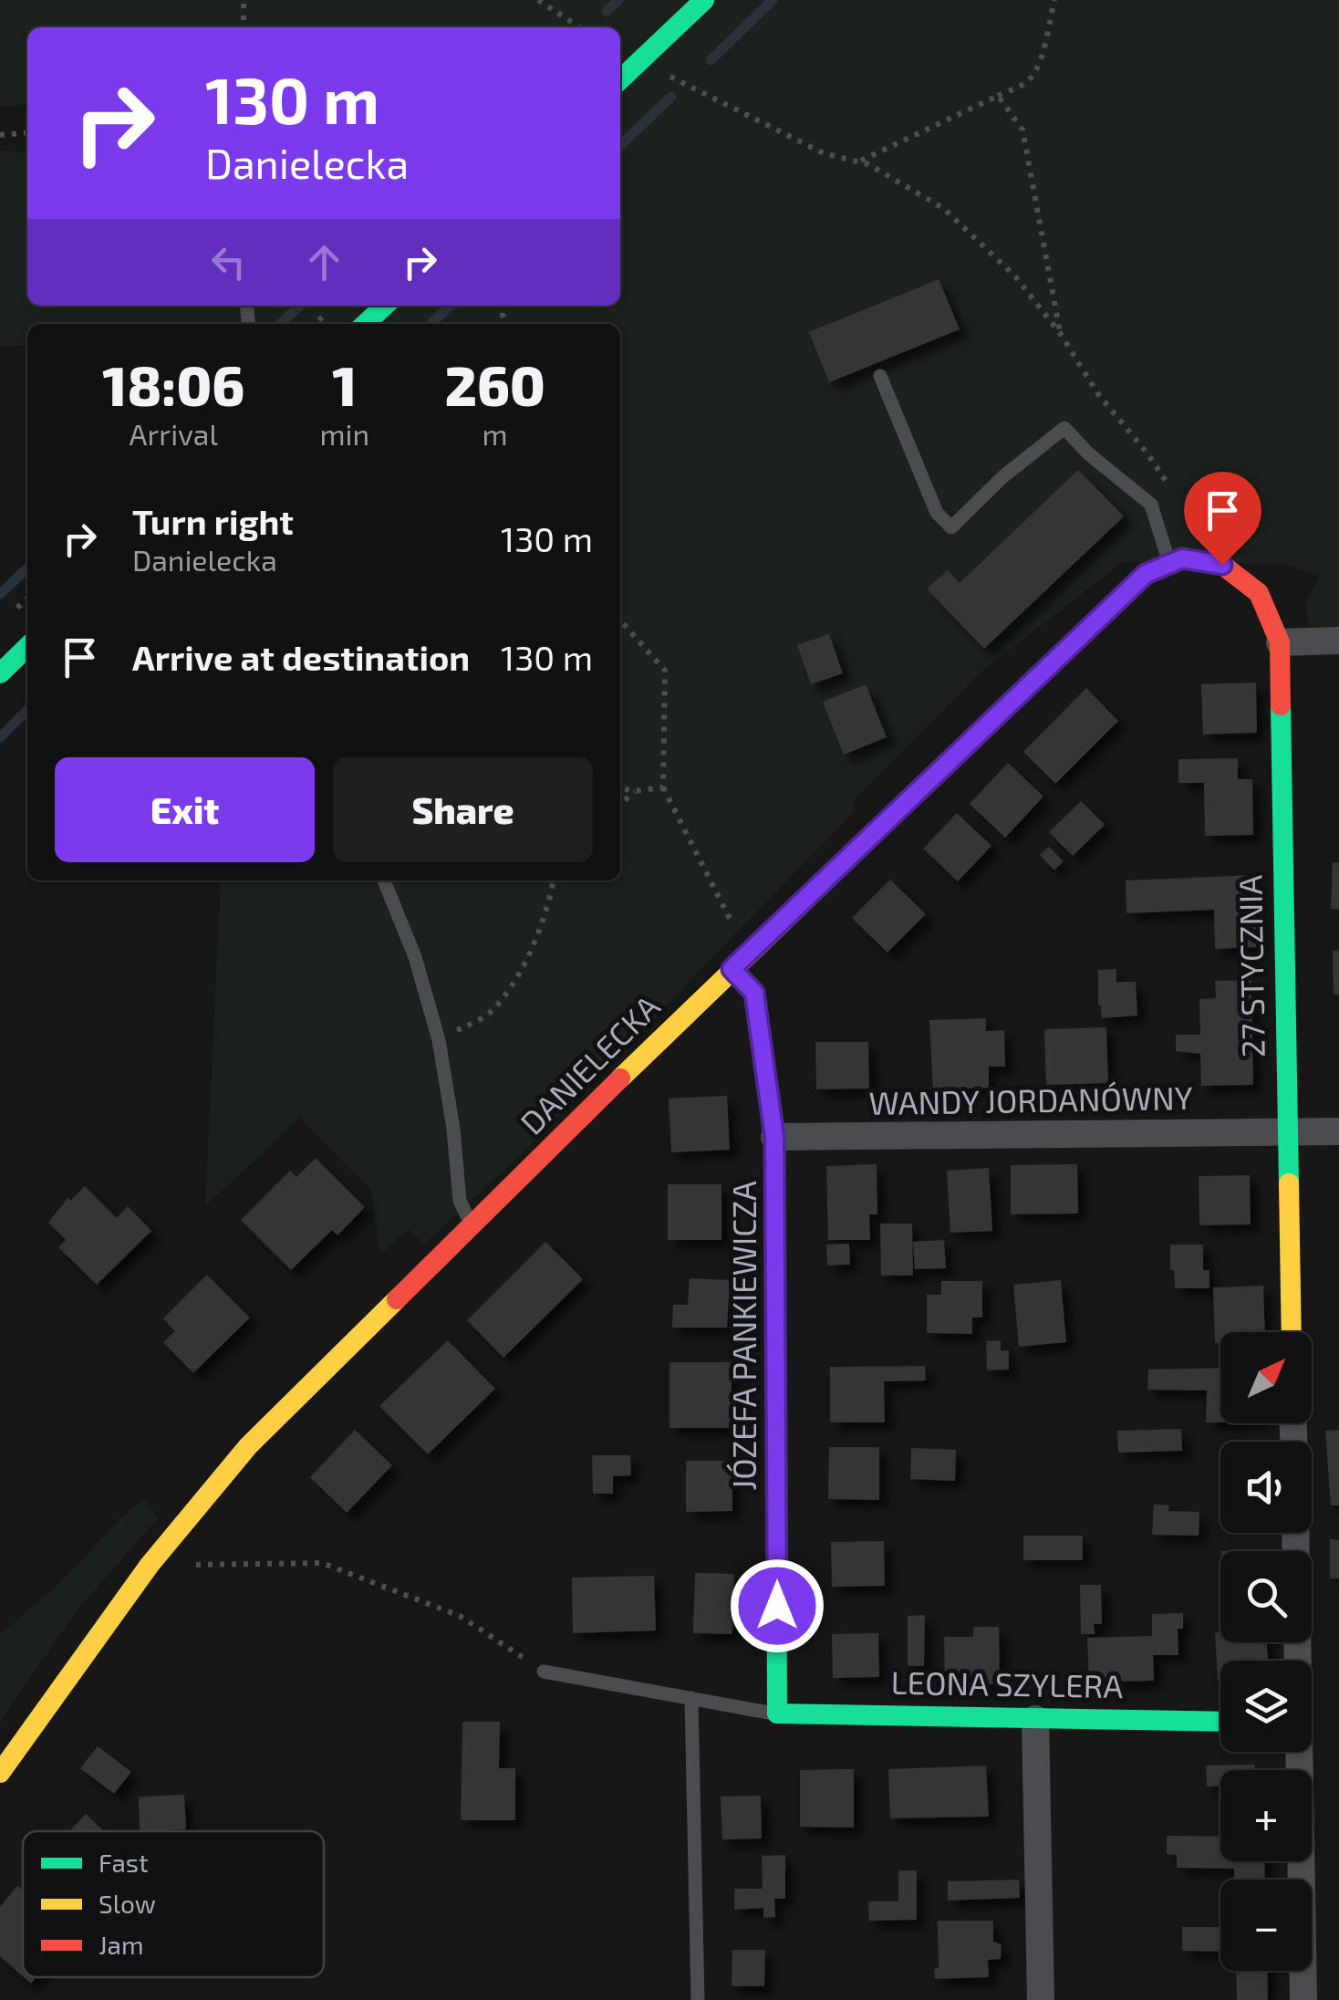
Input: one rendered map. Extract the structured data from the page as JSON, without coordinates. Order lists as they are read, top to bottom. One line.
{"streets":{"street":["27 STYCZNIA","DANIELECKA","WANDY JORDANÓWNY","JÓZEFA PANKIEWICZA","LEONA SZYLERA"]},"crossings":[["27 STYCZNIA","WANDY JORDANÓWNY"],["DANIELECKA","JÓZEFA PANKIEWICZA"],["WANDY JORDANÓWNY","JÓZEFA PANKIEWICZA"],["JÓZEFA PANKIEWICZA","LEONA SZYLERA"]],"legend":["Fast","Slow","Jam"],"north":"top right","page":{"turn":["130 m","Danielecka"],"eta":["18:06","Arrival","1","min","260","m"],"list":[{"name":"Turn right","note":"Danielecka","value":"130 m"},{"name":"Arrive at destination","value":"130 m"}],"buttons":["Exit","Share"],"map_buttons":["+","−"]}}
